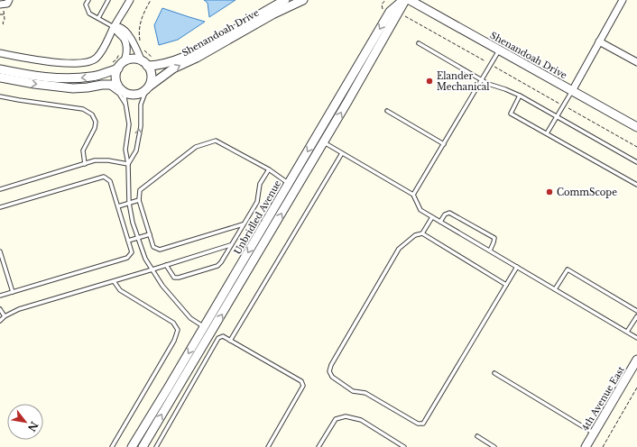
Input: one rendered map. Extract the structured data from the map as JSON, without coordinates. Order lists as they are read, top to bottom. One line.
{"streets":{"street":["Shenandoah Drive","Unbridled Avenue","4th Avenue East"]},"places":["Elander Mechanical","CommScope"],"north":"bottom right"}
